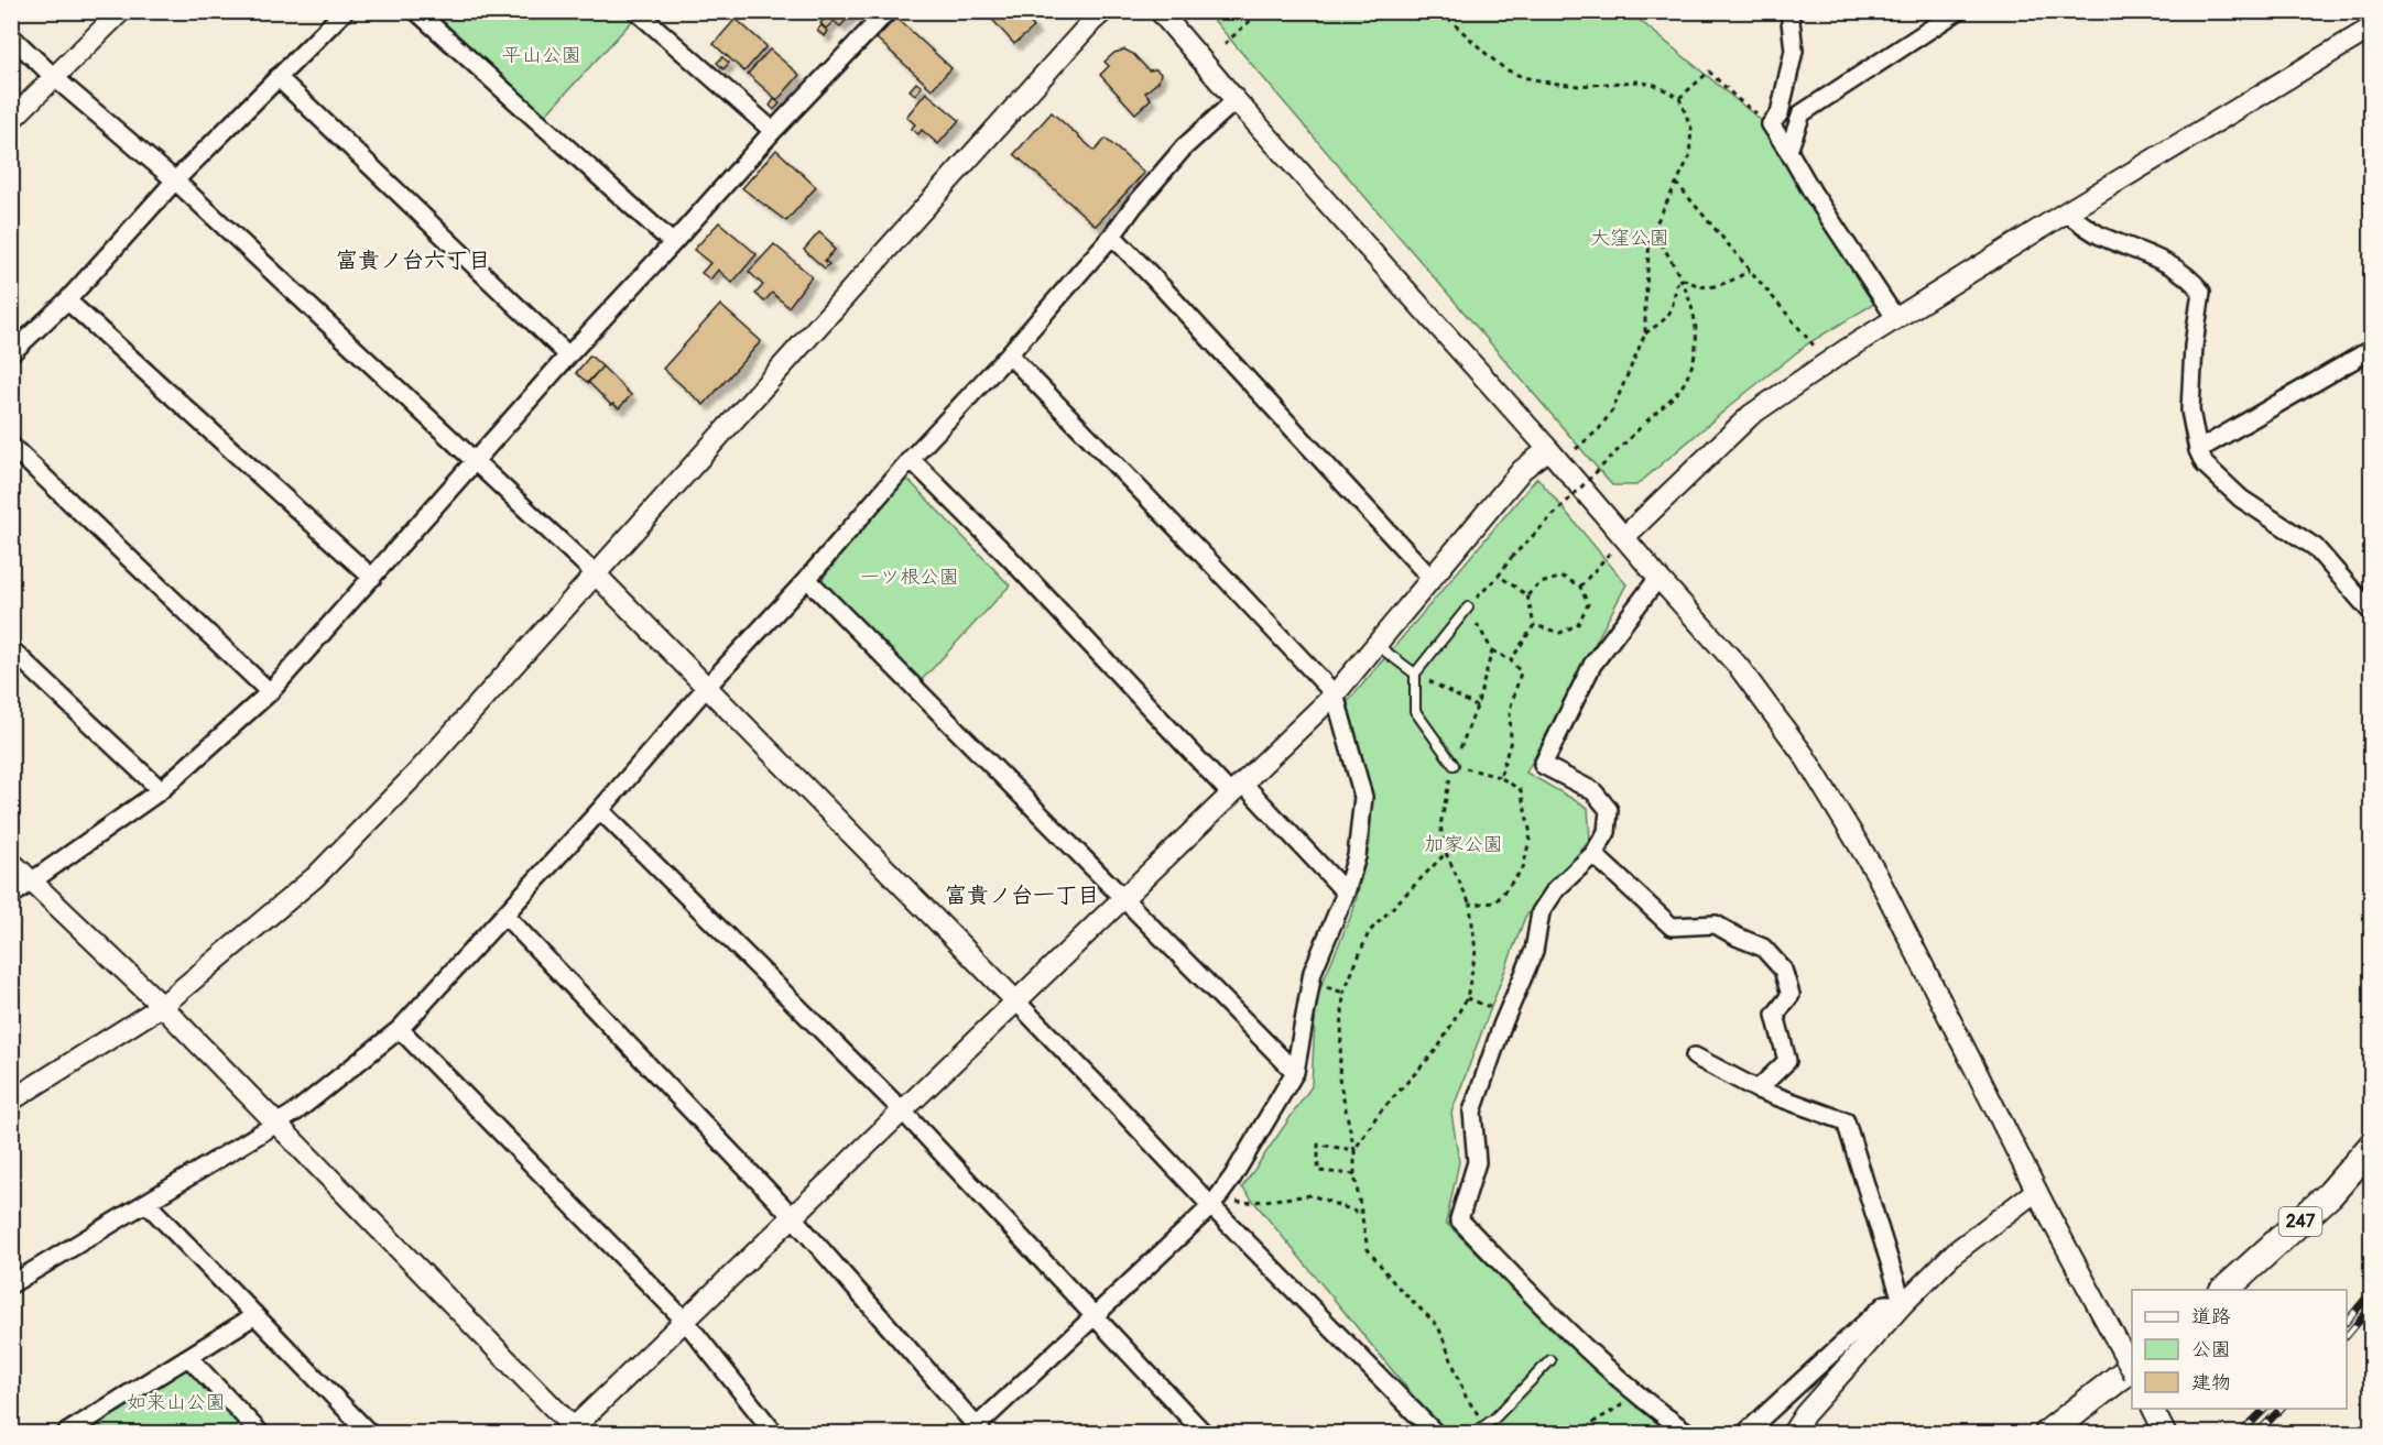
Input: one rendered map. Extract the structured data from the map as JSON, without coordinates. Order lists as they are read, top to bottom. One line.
{"streets":{"highway":["247"]},"districts":["富貴ノ台六丁目","富貴ノ台一丁目"],"parks":["平山公園","大窪公園","一ツ根公園","加家公園","如来山公園"],"legend":["道路","公園","建物"]}
